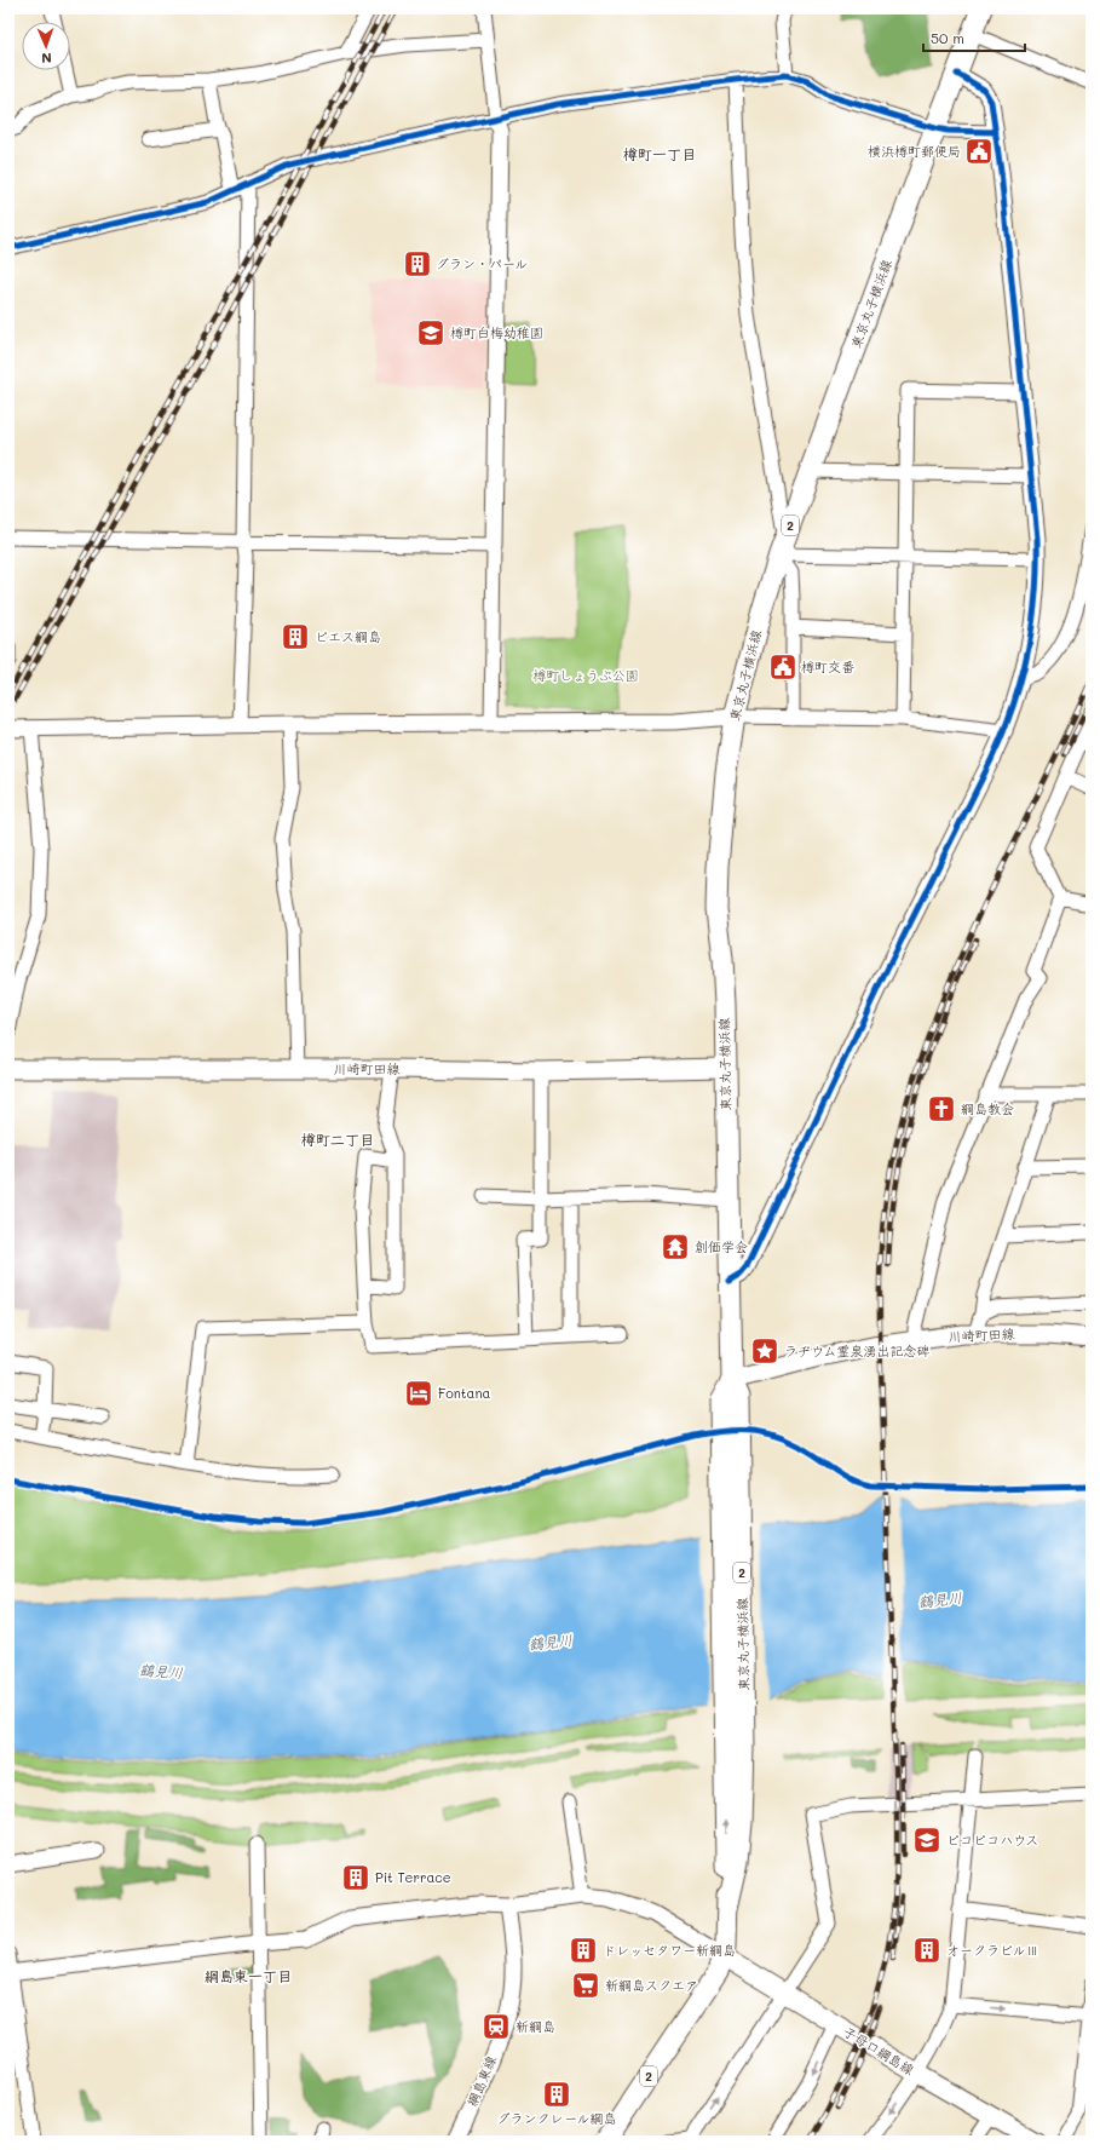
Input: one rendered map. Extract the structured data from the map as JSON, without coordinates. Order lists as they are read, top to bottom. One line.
{"streets":{"main road":["東京丸子横浜線","2","川崎町田線","子母口綱島線"],"street":["綱島東線"]},"crossings":[["東京丸子横浜線","川崎町田線"],["東京丸子横浜線","子母口綱島線"]],"districts":["樽町一丁目","樽町二丁目","綱島東一丁目"],"water":["鶴見川"],"parks":["樽町しょうぶ公園"],"places":{"public building":["横浜樽町郵便局","樽町交番"],"building":["グラン・パール","ピエス綱島","Pit Terrace","ドレッセタワー新綱島","オークラビルⅢ","グランクレール綱島"],"school or university":["樽町白梅幼稚園","ピコピコハウス"],"church":["綱島教会"],"temple":["創価学会"],"place":["ラヂウム霊泉湧出記念碑"],"hotel":["Fontana"],"supermarket":["新綱島スクエア"],"station":["新綱島"]},"scale_bar":"50 m","north":"bottom"}
